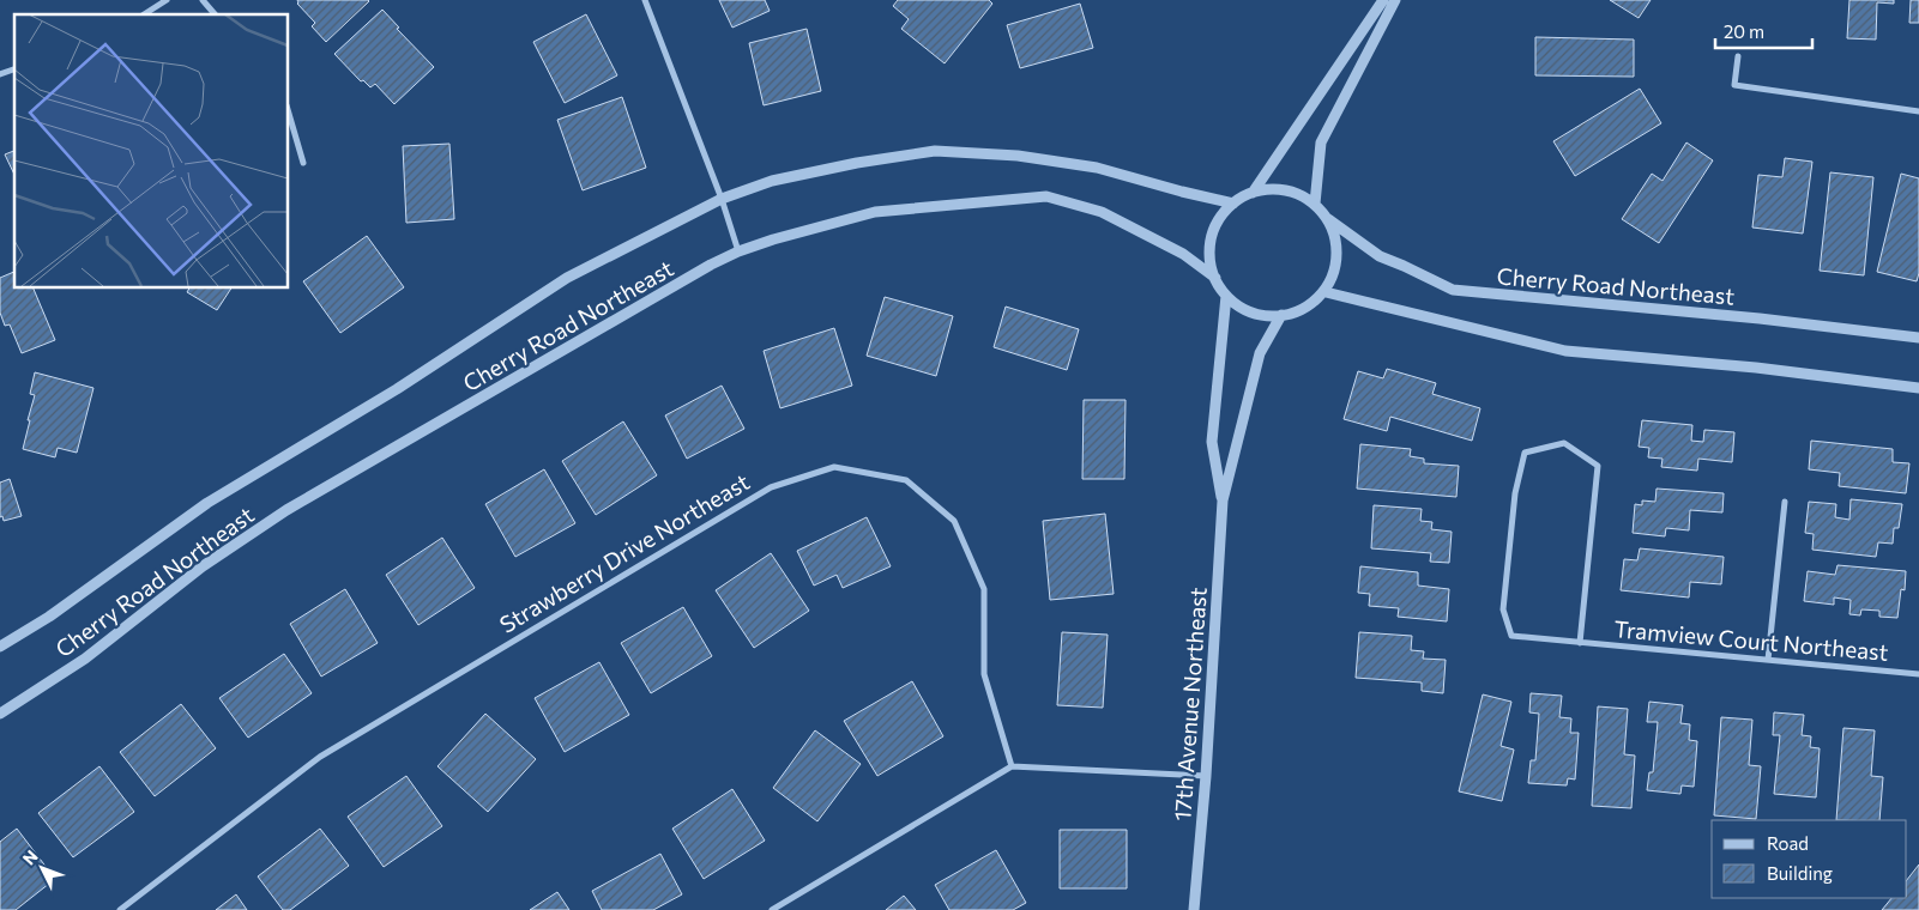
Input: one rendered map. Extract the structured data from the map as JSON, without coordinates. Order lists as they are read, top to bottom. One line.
{"streets":{"street":["Cherry Road Northeast","Strawberry Drive Northeast","Tramview Court Northeast","17th Avenue Northeast"]},"crossings":[["Cherry Road Northeast","17th Avenue Northeast"]],"legend":["Road","Building"],"scale_bar":"20 m","north":"top left"}
